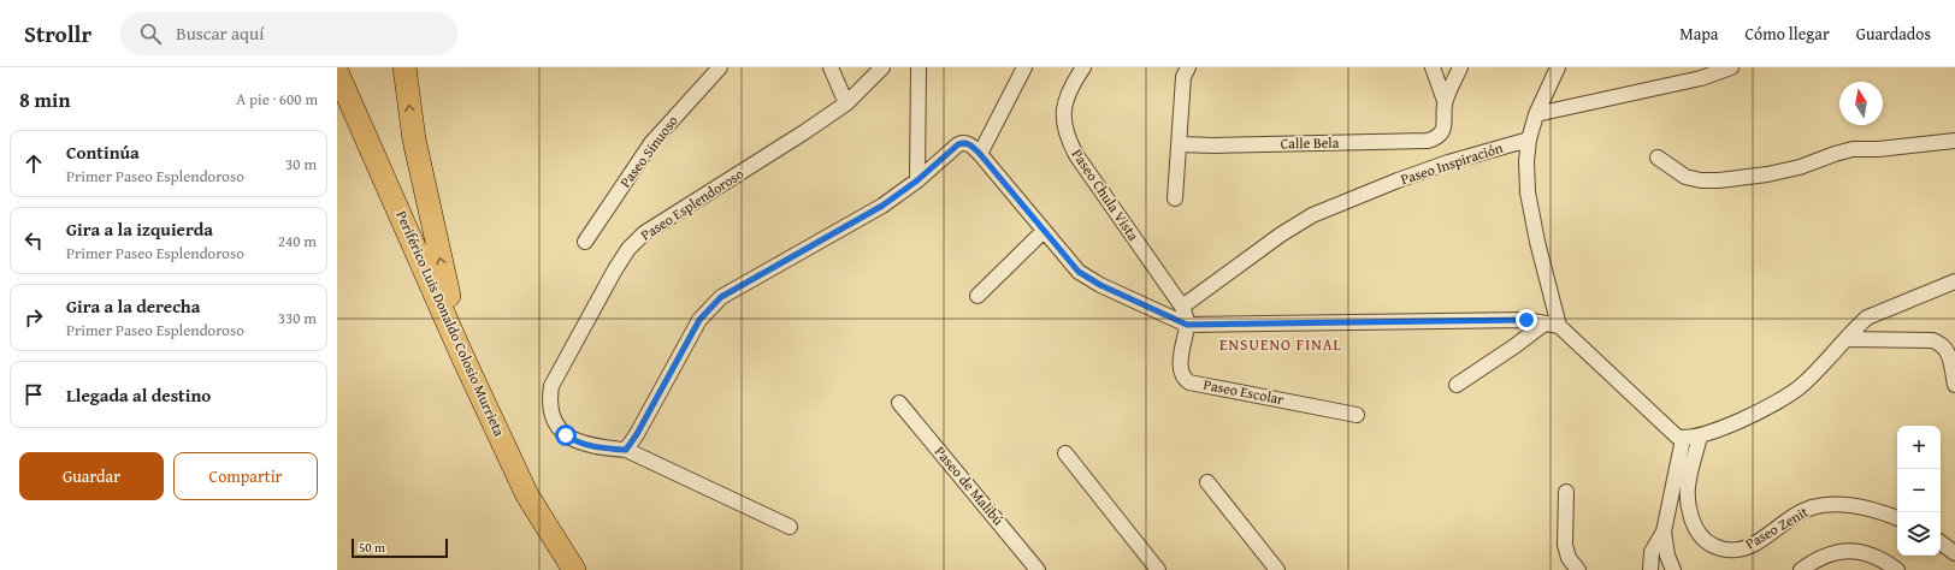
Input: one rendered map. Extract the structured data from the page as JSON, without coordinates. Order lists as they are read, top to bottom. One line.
{"streets":{"main road":["Periférico Luis Donaldo Colosio Murrieta"],"street":["Calle Bela","Paseo Sinuoso","Paseo Inspiración","Paseo Chula Vista","Paseo Esplendoroso","Paseo Escolar","Paseo de Malibú","Paseo Zenit"]},"crossings":[["Paseo Inspiración","Paseo Chula Vista"],["Paseo Inspiración","Paseo Escolar"],["Paseo Chula Vista","Paseo Escolar"]],"districts":["ENSUENO FINAL"],"scale_bar":"50 m","north":"top","page":{"header":"Strollr","search":"Buscar aquí","nav":["Mapa","Cómo llegar","Guardados"],"heading":["8 min","A pie · 600 m"],"list":[["Continúa","Primer Paseo Esplendoroso","30 m"],["Gira a la izquierda","Primer Paseo Esplendoroso","240 m"],["Gira a la derecha","Primer Paseo Esplendoroso","330 m"],"Llegada al destino"],"map_buttons":["+","−"],"buttons":["Guardar","Compartir"],"scale":"50 m"}}
